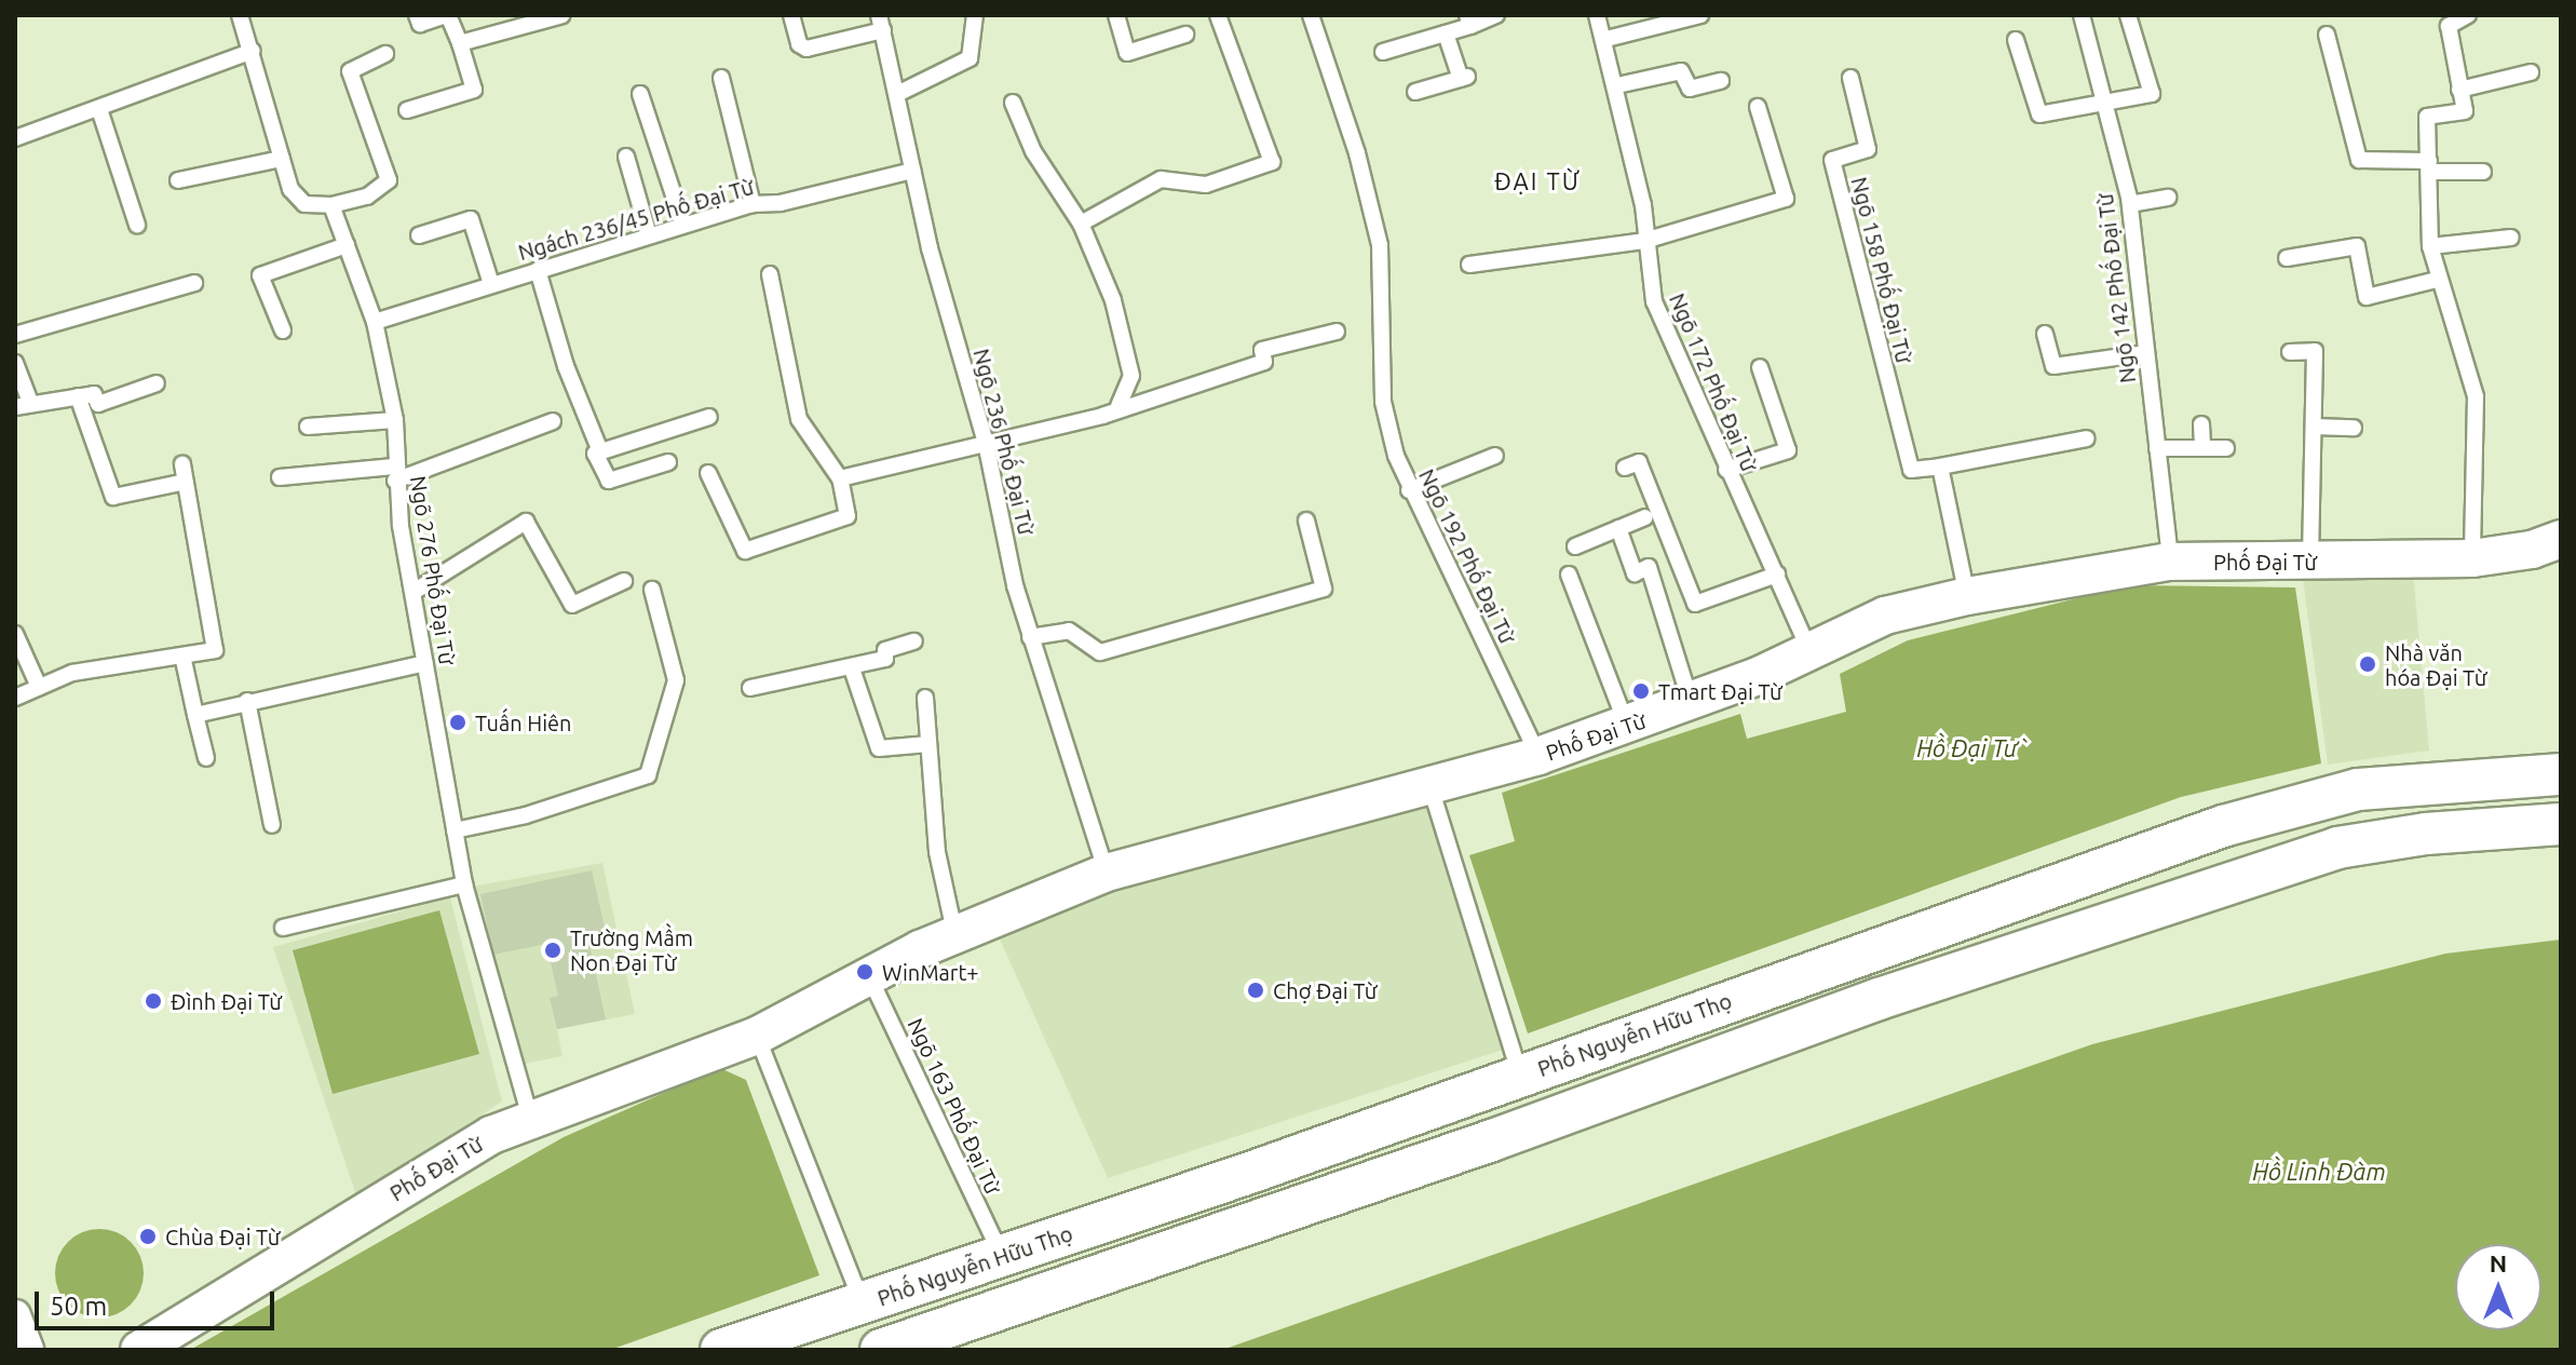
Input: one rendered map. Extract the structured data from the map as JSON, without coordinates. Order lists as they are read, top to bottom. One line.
{"streets":{"main road":["Phố Nguyễn Hữu Thọ"],"street":["Phố Đại Từ"],"lane":["Ngách 236/45 Phố Đại Từ","Ngõ 158 Phố Đại Từ","Ngõ 142 Phố Đại Từ","Ngõ 172 Phố Đại Từ","Ngõ 236 Phố Đại Từ","Ngõ 192 Phố Đại Từ","Ngõ 276 Phố Đại Từ","Ngõ 163 Phố Đại Từ"]},"crossings":[["Ngách 236/45 Phố Đại Từ","Ngõ 236 Phố Đại Từ"],["Ngách 236/45 Phố Đại Từ","Ngõ 276 Phố Đại Từ"],["Ngõ 142 Phố Đại Từ","Phố Đại Từ"],["Ngõ 172 Phố Đại Từ","Phố Đại Từ"],["Ngõ 236 Phố Đại Từ","Phố Đại Từ"],["Ngõ 192 Phố Đại Từ","Phố Đại Từ"],["Phố Đại Từ","Ngõ 276 Phố Đại Từ"],["Phố Đại Từ","Ngõ 163 Phố Đại Từ"],["Phố Nguyễn Hữu Thọ","Ngõ 163 Phố Đại Từ"]],"districts":["ĐẠI TỪ"],"water":["Hồ Đại Từ","Hồ Linh Đàm"],"places":["Nhà văn hóa Đại Từ","Tmart Đại Từ","Tuấn Hiên","Trường Mầm Non Đại Từ","WinMart+","Chợ Đại Từ","Đình Đại Từ","Chùa Đại Từ"],"scale_bar":"50 m","north":"top"}
